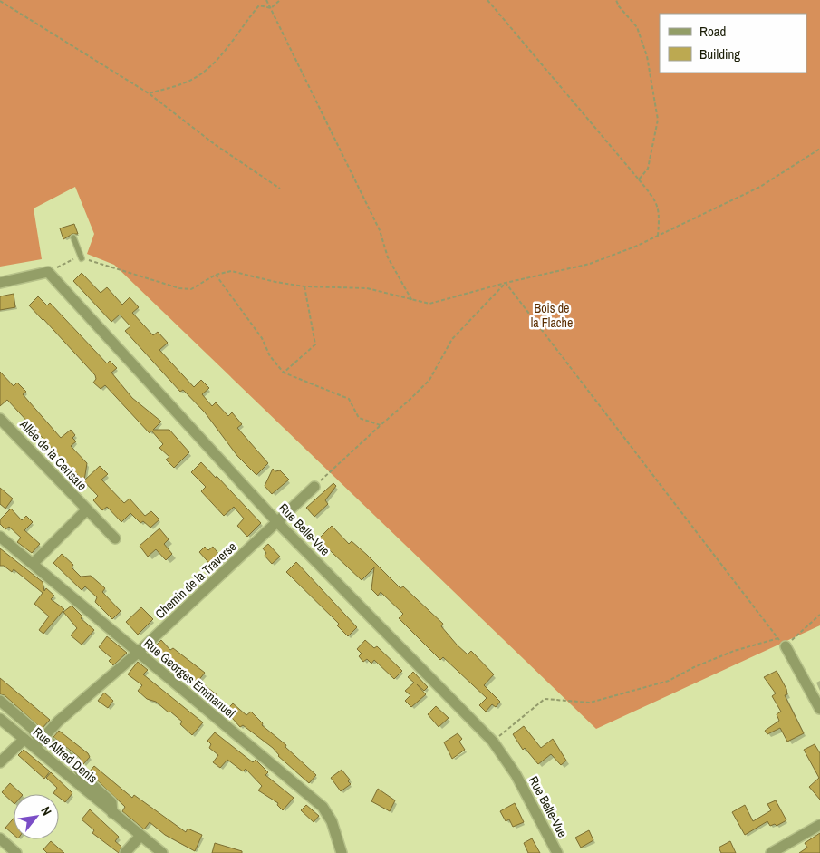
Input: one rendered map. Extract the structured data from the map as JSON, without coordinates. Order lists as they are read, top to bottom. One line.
{"streets":{"street":["Allée de la Cerisaie","Rue Belle-Vue","Chemin de la Traverse","Rue Georges Emmanuel","Rue Alfred Denis"]},"crossings":[["Allée de la Cerisaie","Rue Georges Emmanuel"],["Rue Belle-Vue","Chemin de la Traverse"],["Chemin de la Traverse","Rue Georges Emmanuel"],["Chemin de la Traverse","Rue Alfred Denis"]],"parks":["Bois de la Flache"],"legend":["Road","Building"],"north":"top right"}
